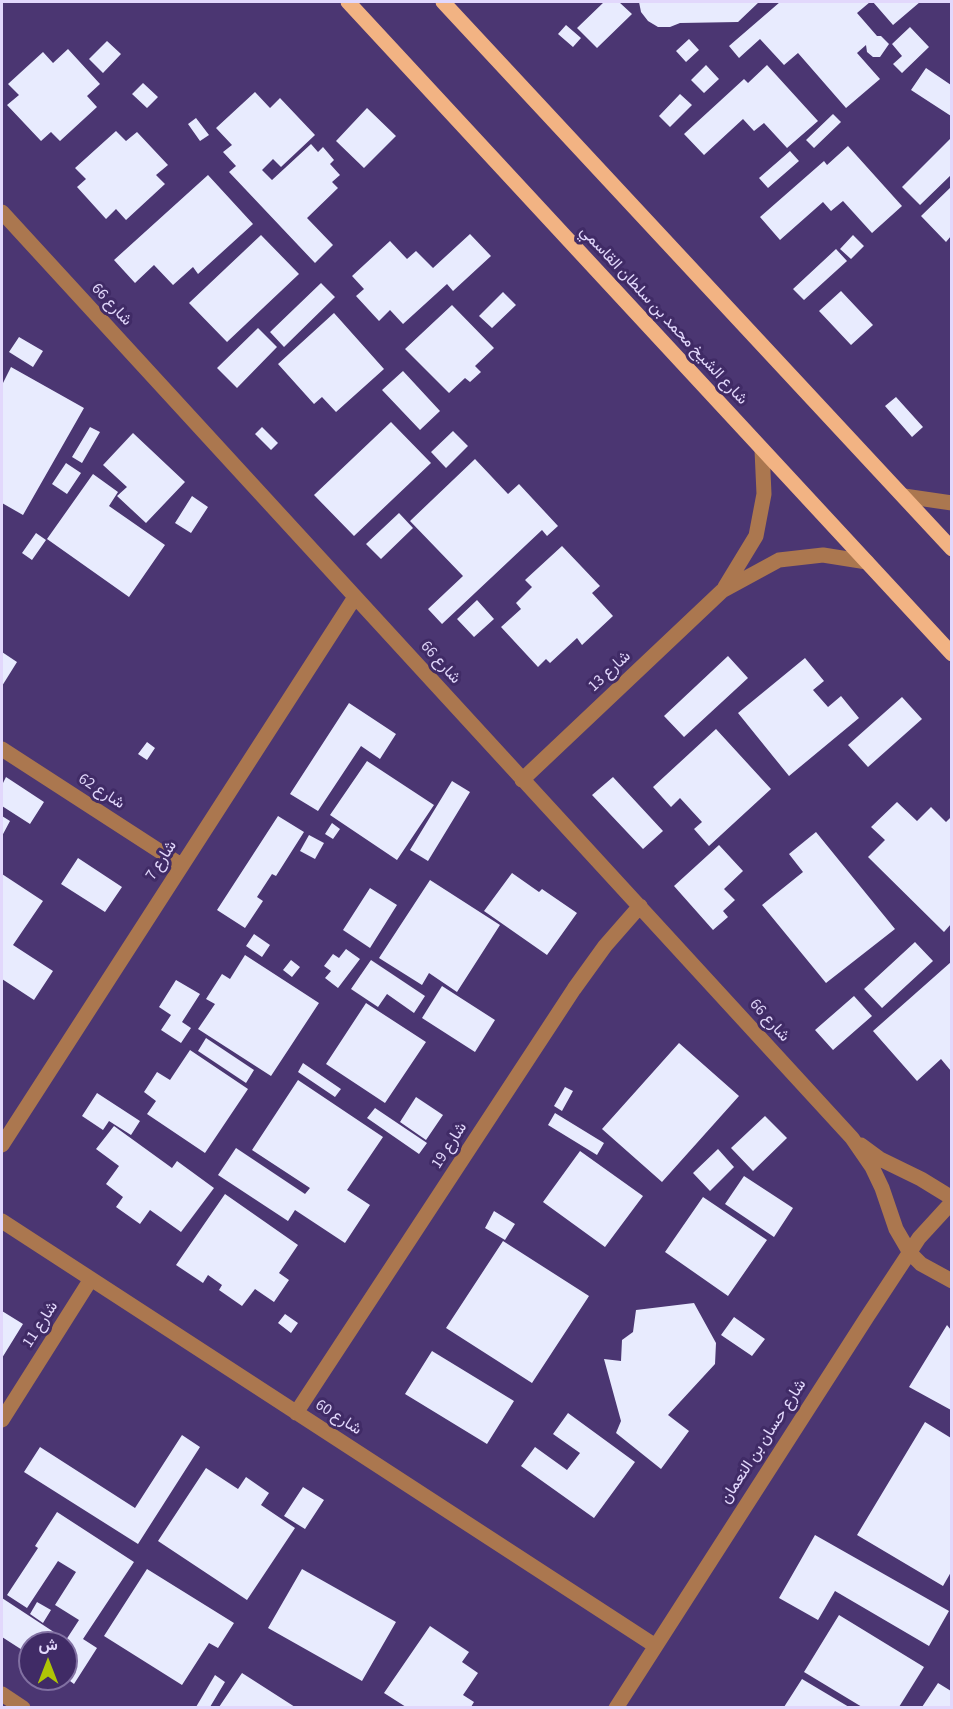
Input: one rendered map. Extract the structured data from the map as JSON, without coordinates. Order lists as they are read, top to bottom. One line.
{"streets":{"main road":["شارع الشيخ محمد بن سلطان القاسمي"],"street":["شارع 66","شارع 13","شارع 62","شارع 7","شارع 19","شارع 11","شارع 60","شارع حسان بن النعمان"]},"crossings":[["شارع 66","شارع 13"],["شارع 66","شارع 7"],["شارع 66","شارع 19"],["شارع 66","شارع حسان بن النعمان"],["شارع الشيخ محمد بن سلطان القاسمي","شارع 13"],["شارع 62","شارع 7"],["شارع 19","شارع 60"],["شارع 11","شارع 60"],["شارع 60","شارع حسان بن النعمان"]],"north":"top"}
